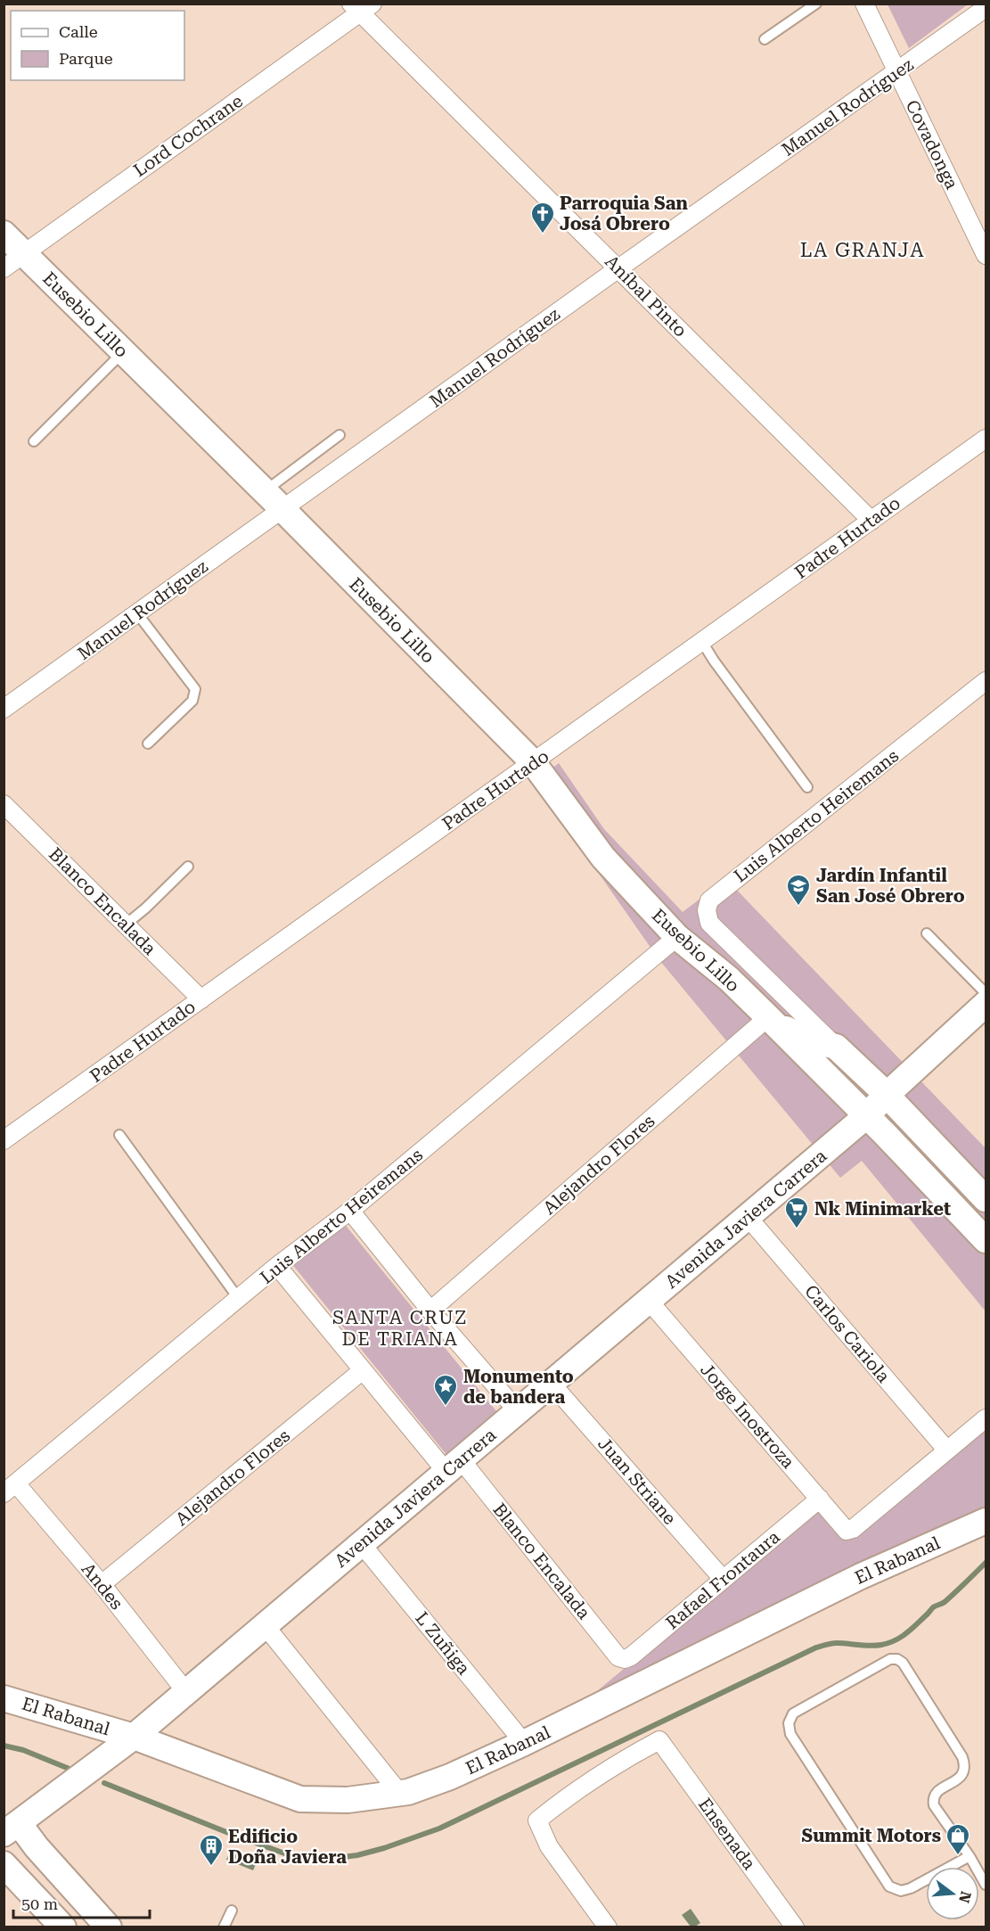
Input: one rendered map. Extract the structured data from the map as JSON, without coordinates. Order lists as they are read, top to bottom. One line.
{"streets":{"street":["Manuel Rodríguez","Lord Cochrane","Covadonga","Aníbal Pinto","Eusebio Lillo","Padre Hurtado","Luis Alberto Heiremans","Blanco Encalada","Alejandro Flores","Avenida Javiera Carrera","Carlos Cariola","Jorge Inostroza","Juan Striane","El Rabanal","Rafael Frontaura","Andes","L Zuñiga","Ensenada"]},"crossings":[["Manuel Rodríguez","Covadonga"],["Manuel Rodríguez","Aníbal Pinto"],["Manuel Rodríguez","Eusebio Lillo"],["Lord Cochrane","Aníbal Pinto"],["Lord Cochrane","Eusebio Lillo"],["Aníbal Pinto","Padre Hurtado"],["Eusebio Lillo","Padre Hurtado"],["Eusebio Lillo","Luis Alberto Heiremans"],["Eusebio Lillo","Alejandro Flores"],["Eusebio Lillo","Avenida Javiera Carrera"],["Padre Hurtado","Blanco Encalada"],["Luis Alberto Heiremans","Blanco Encalada"],["Luis Alberto Heiremans","Andes"],["Blanco Encalada","Alejandro Flores"],["Blanco Encalada","Avenida Javiera Carrera"],["Blanco Encalada","Rafael Frontaura"],["Alejandro Flores","Andes"],["Avenida Javiera Carrera","Carlos Cariola"],["Avenida Javiera Carrera","Jorge Inostroza"],["Avenida Javiera Carrera","Juan Striane"],["Avenida Javiera Carrera","El Rabanal"],["Avenida Javiera Carrera","Andes"],["Avenida Javiera Carrera","L Zuñiga"],["Carlos Cariola","Jorge Inostroza"],["Jorge Inostroza","Rafael Frontaura"],["Juan Striane","Rafael Frontaura"],["El Rabanal","L Zuñiga"]],"districts":["LA GRANJA","SANTA CRUZ DE TRIANA"],"places":{"church":["Parroquia San Josá Obrero"],"school or university":["Jardín Infantil San José Obrero"],"supermarket":["Nk Minimarket"],"place":["Monumento de bandera"],"shop":["Summit Motors"],"building":["Edificio Doña Javiera"]},"legend":["Calle","Parque"],"scale_bar":"50 m","north":"right"}
